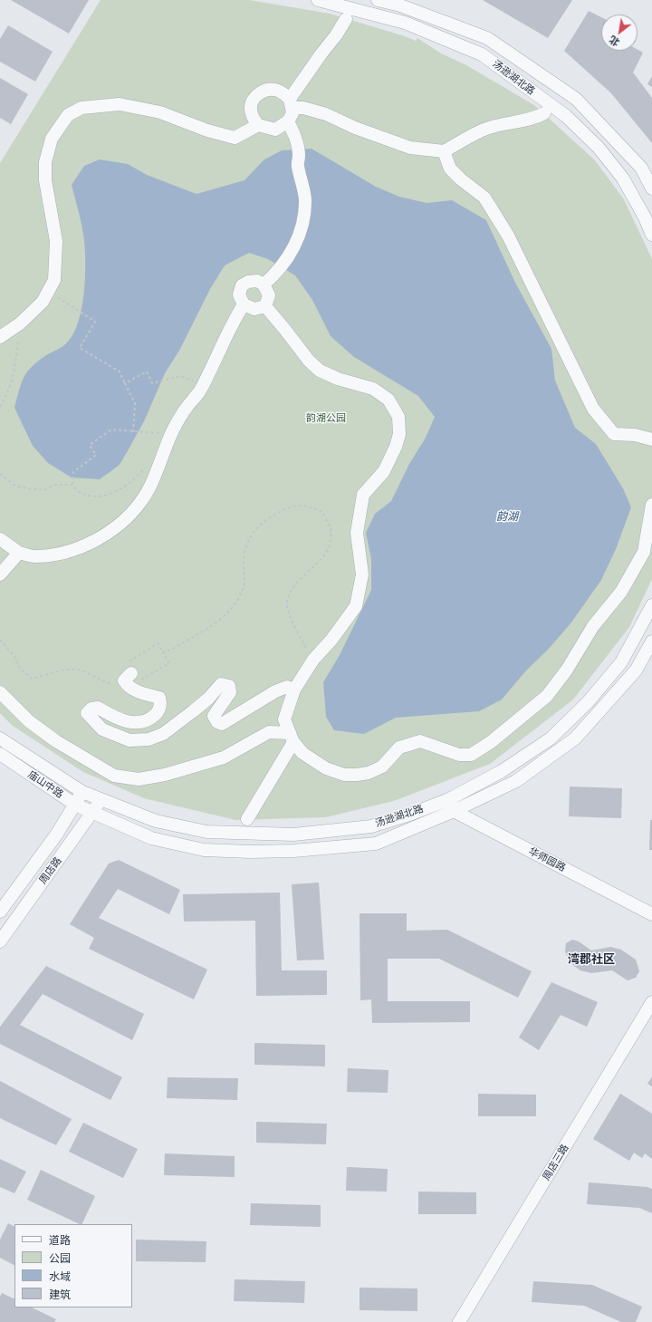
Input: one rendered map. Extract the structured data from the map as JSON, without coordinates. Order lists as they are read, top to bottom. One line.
{"streets":{"street":["汤逊湖北路","庙山中路","华师园路","周店路","周店三路"]},"crossings":[["汤逊湖北路","庙山中路"],["汤逊湖北路","华师园路"],["汤逊湖北路","周店路"],["庙山中路","周店路"]],"districts":["湾郡社区"],"water":["韵湖"],"parks":["韵湖公园"],"legend":["道路","公园","水域","建筑"],"north":"bottom left"}
